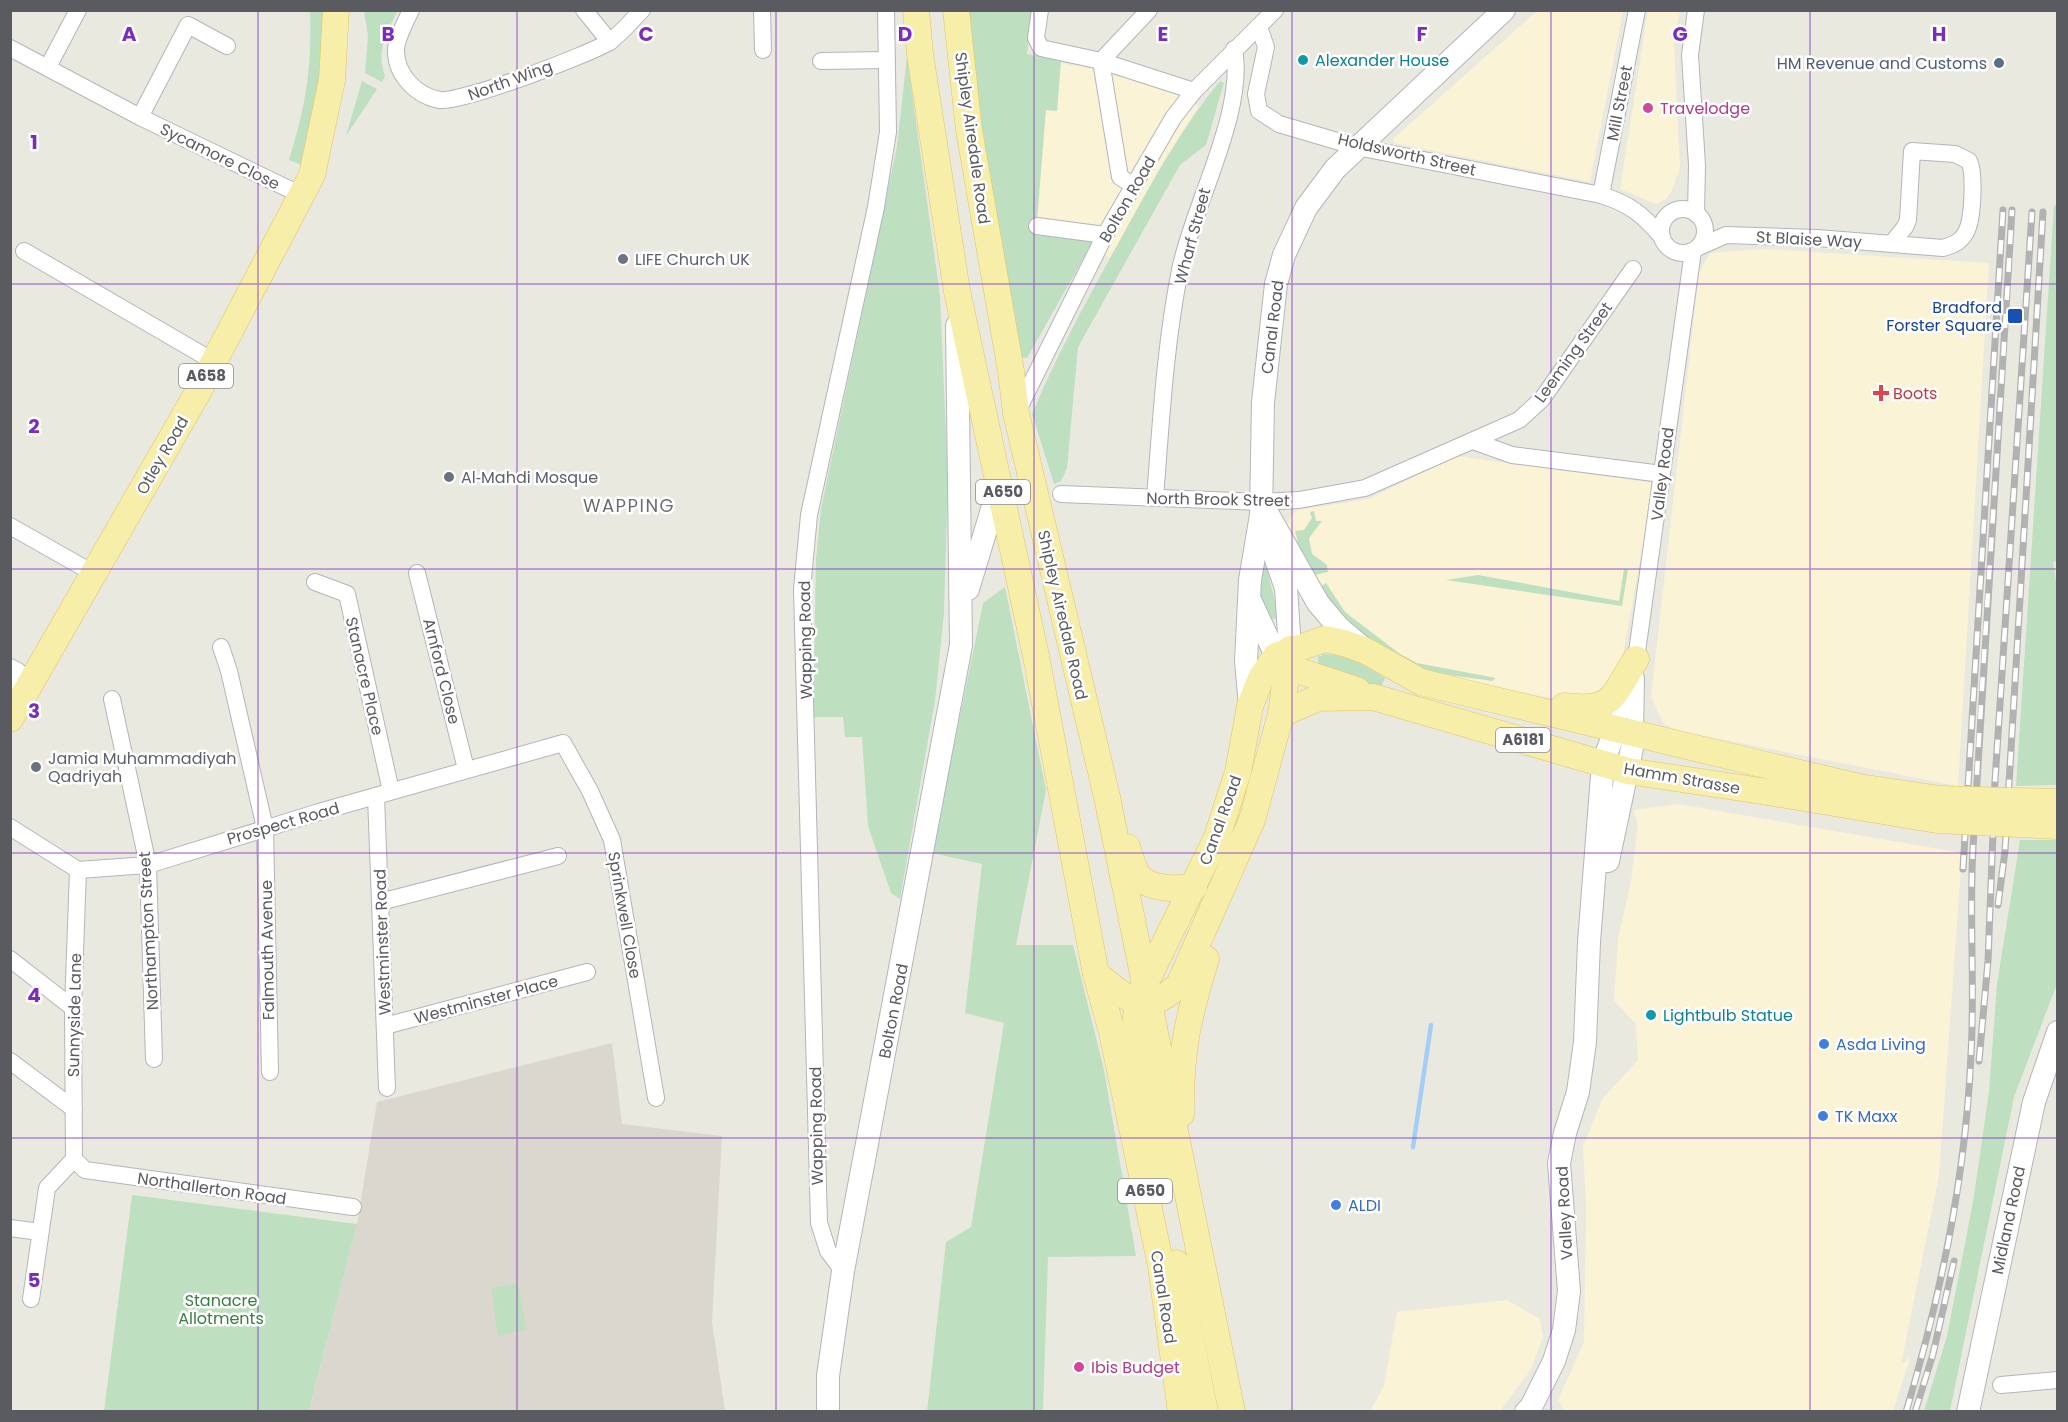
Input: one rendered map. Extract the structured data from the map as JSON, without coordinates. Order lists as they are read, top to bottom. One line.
{"streets":{"main road":["Shipley Airedale Road","Canal Road","A658","Otley Road","A650","A6181","Hamm Strasse"],"street":["North Wing","Mill Street","Holdsworth Street","Sycamore Close","Bolton Road","Wharf Street","St Blaise Way","Leeming Street","Valley Road","North Brook Street","Wapping Road","Arnford Close","Stanacre Place","Prospect Road","Sprinkwell Close","Northampton Street","Westminster Road","Falmouth Avenue","Westminster Place","Sunnyside Lane","Northallerton Road","Midland Road"]},"crossings":[["Mill Street","Holdsworth Street"],["Shipley Airedale Road","Bolton Road"],["Shipley Airedale Road","Canal Road"],["Shipley Airedale Road","A650"],["Holdsworth Street","Bolton Road"],["Holdsworth Street","St Blaise Way"],["Holdsworth Street","Canal Road"],["Holdsworth Street","Valley Road"],["Sycamore Close","Otley Road"],["Bolton Road","Wharf Street"],["Bolton Road","Wapping Road"],["Wharf Street","North Brook Street"],["St Blaise Way","Valley Road"],["Canal Road","A650"],["Canal Road","North Brook Street"],["Canal Road","A6181"],["Canal Road","Hamm Strasse"],["Leeming Street","North Brook Street"],["Valley Road","Hamm Strasse"],["Arnford Close","Prospect Road"],["Stanacre Place","Prospect Road"],["Stanacre Place","Westminster Road"],["A6181","Hamm Strasse"],["Prospect Road","Sprinkwell Close"],["Prospect Road","Northampton Street"],["Prospect Road","Westminster Road"],["Prospect Road","Falmouth Avenue"],["Prospect Road","Sunnyside Lane"],["Westminster Road","Westminster Place"],["Sunnyside Lane","Northallerton Road"]],"districts":["WAPPING"],"parks":["Stanacre Allotments"],"places":{"other":["Alexander House","HM Revenue and Customs","Travelodge","LIFE Church UK","Al‐Mahdi Mosque","Jamia Muhammadiyah Qadriyah","Lightbulb Statue","Asda Living","TK Maxx","ALDI","Ibis Budget"],"transit":["Bradford Forster Square"],"health":["Boots"]},"grid":{"columns":["A","B","C","D","E","F","G","H"],"rows":["1","2","3","4","5"]}}
